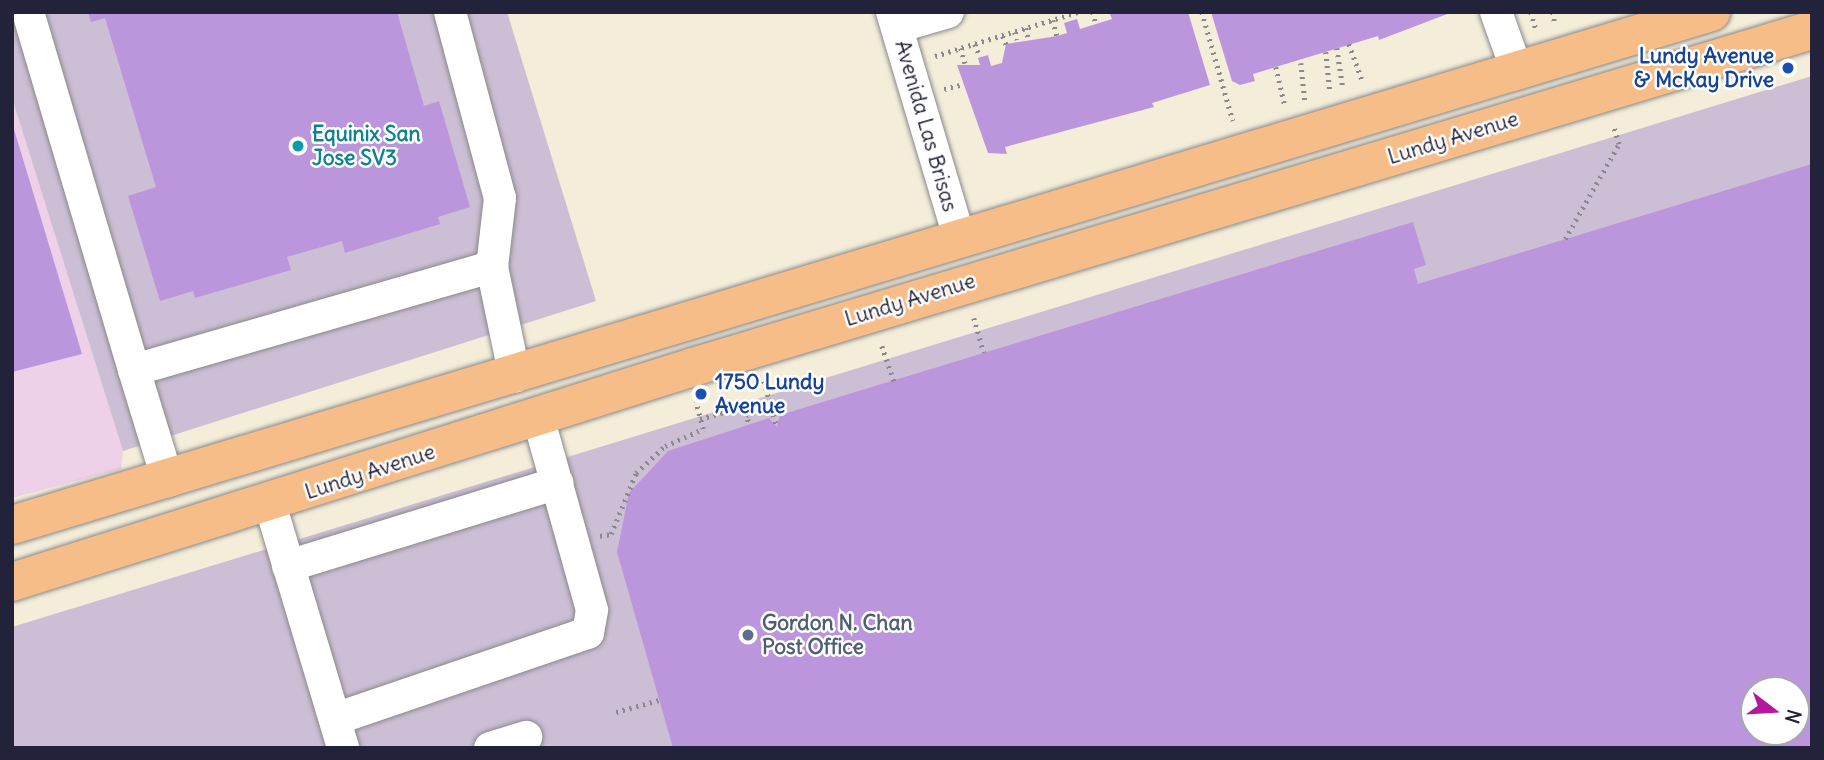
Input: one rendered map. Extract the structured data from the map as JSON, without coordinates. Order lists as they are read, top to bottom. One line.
{"streets":{"main road":["Lundy Avenue"],"street":["Avenida Las Brisas"]},"crossings":[["Avenida Las Brisas","Lundy Avenue"]],"places":["Lundy Avenue & McKay Drive","Equinix San Jose SV3","1750 Lundy Avenue","Gordon N. Chan Post Office"],"north":"right"}
